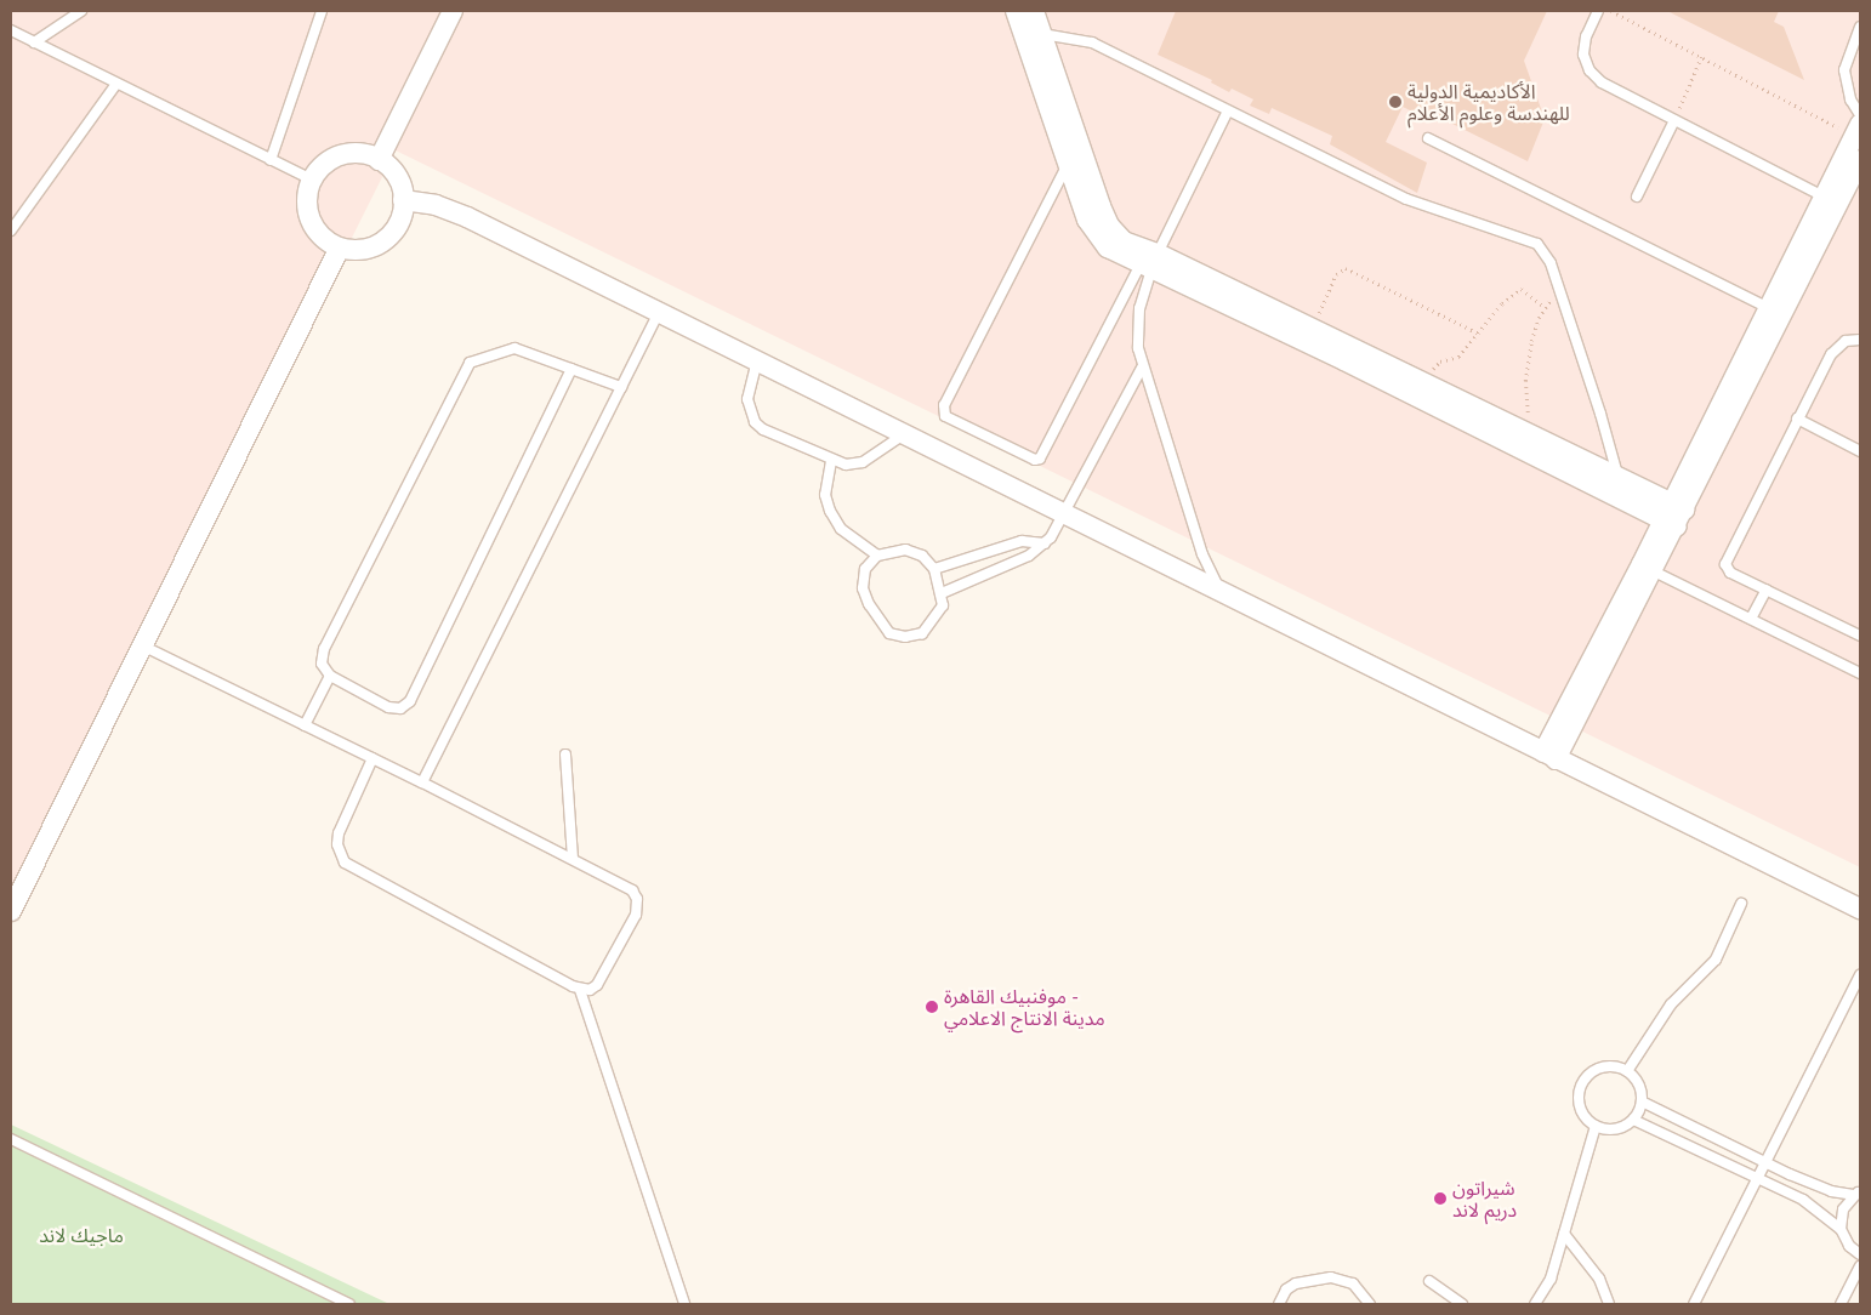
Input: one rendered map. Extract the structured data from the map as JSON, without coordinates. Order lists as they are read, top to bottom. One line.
{"parks":["ماجيك لاند"],"places":["الأكاديمية الدولية للهندسة وعلوم الأعلام","موفنبيك القاهرة - مدينة الانتاج الاعلامي","شيراتون دريم لاند"]}
